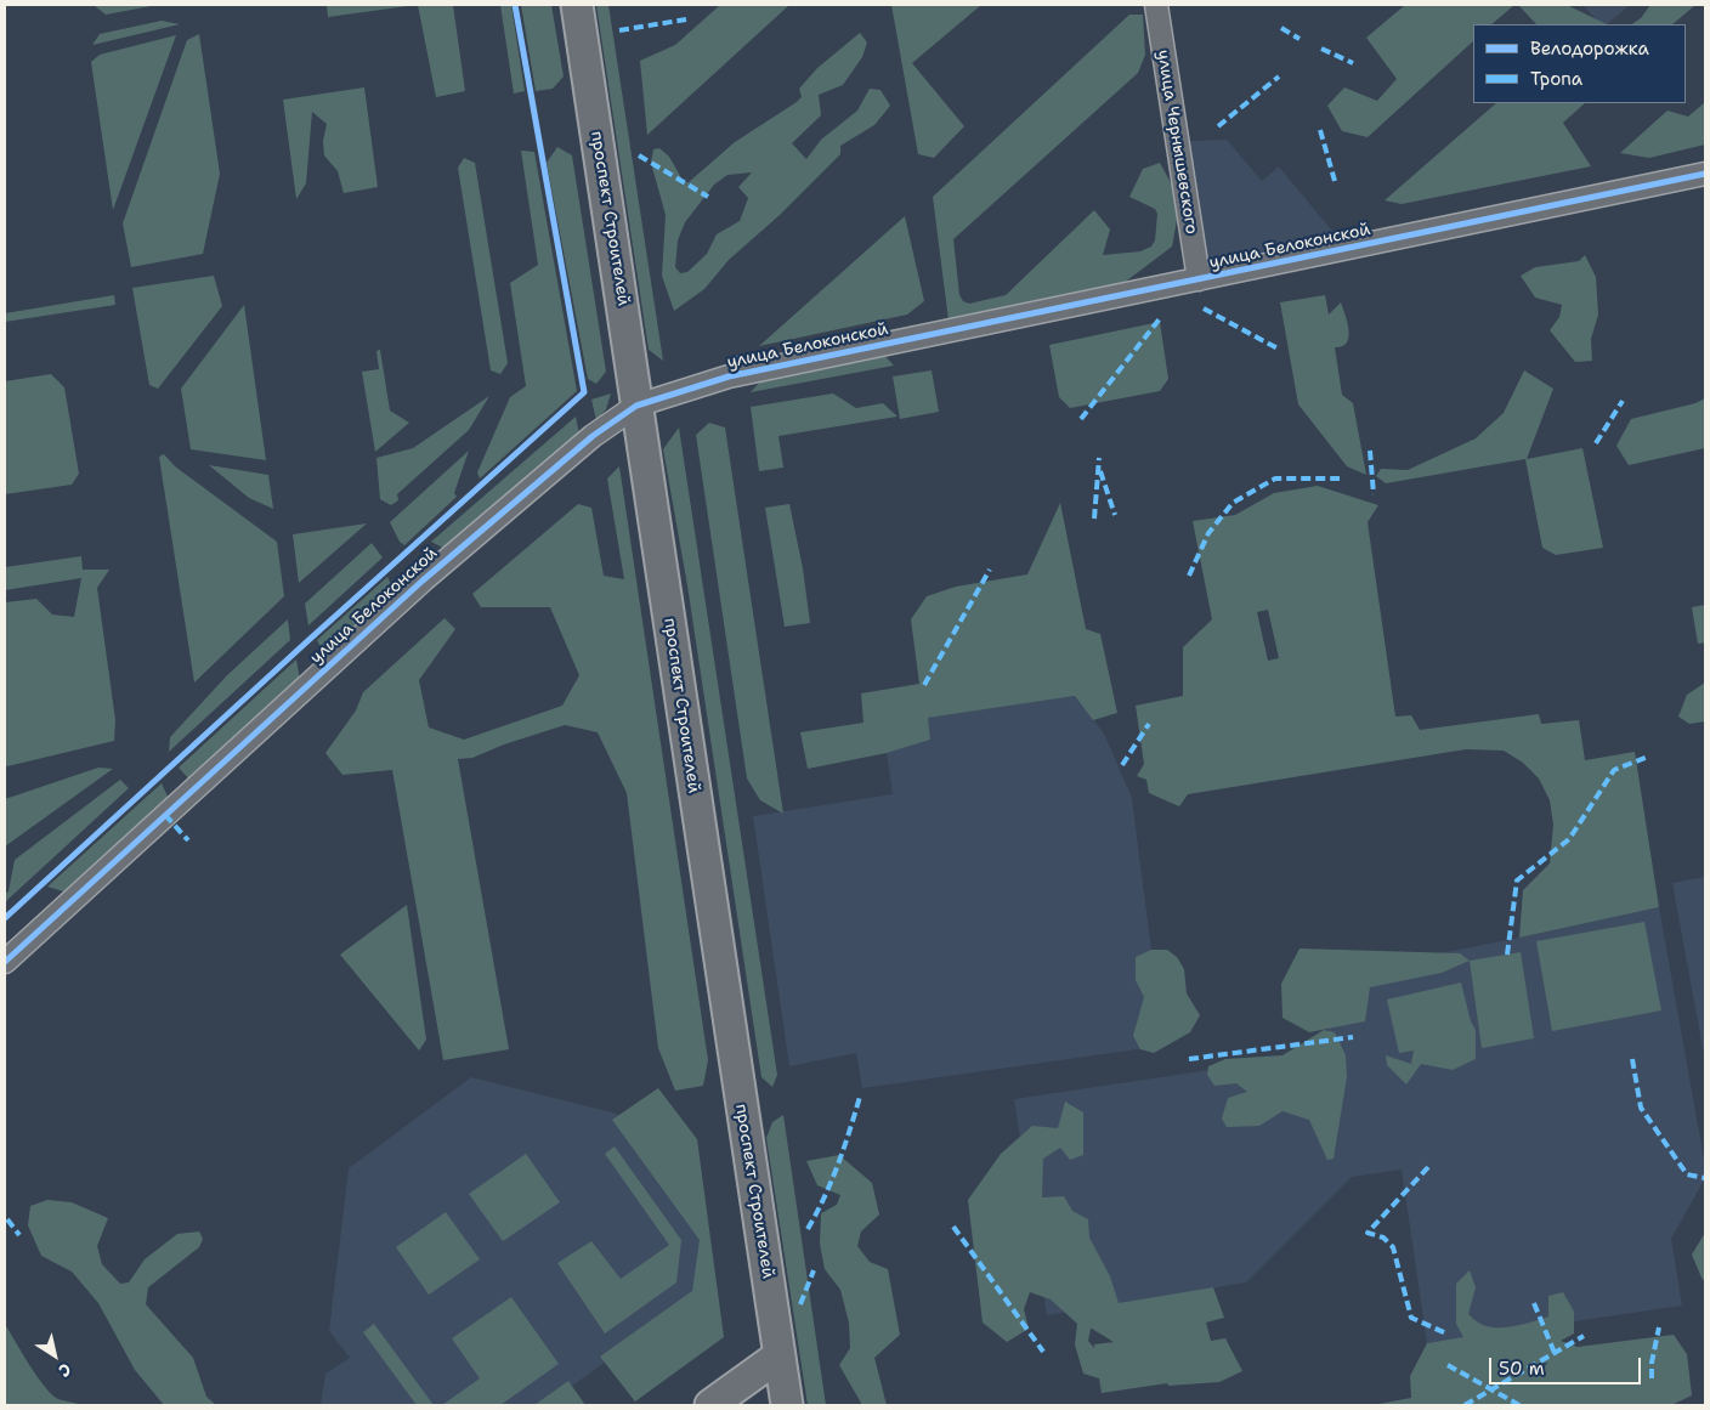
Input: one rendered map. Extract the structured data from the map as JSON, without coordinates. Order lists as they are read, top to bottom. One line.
{"streets":{"main road":["проспект Строителей"],"street":["улица Чернышевского","улица Белоконской"]},"crossings":[["улица Чернышевского","улица Белоконской"],["проспект Строителей","улица Белоконской"]],"legend":["Велодорожка","Тропа"],"scale_bar":"50 m","north":"bottom right"}
